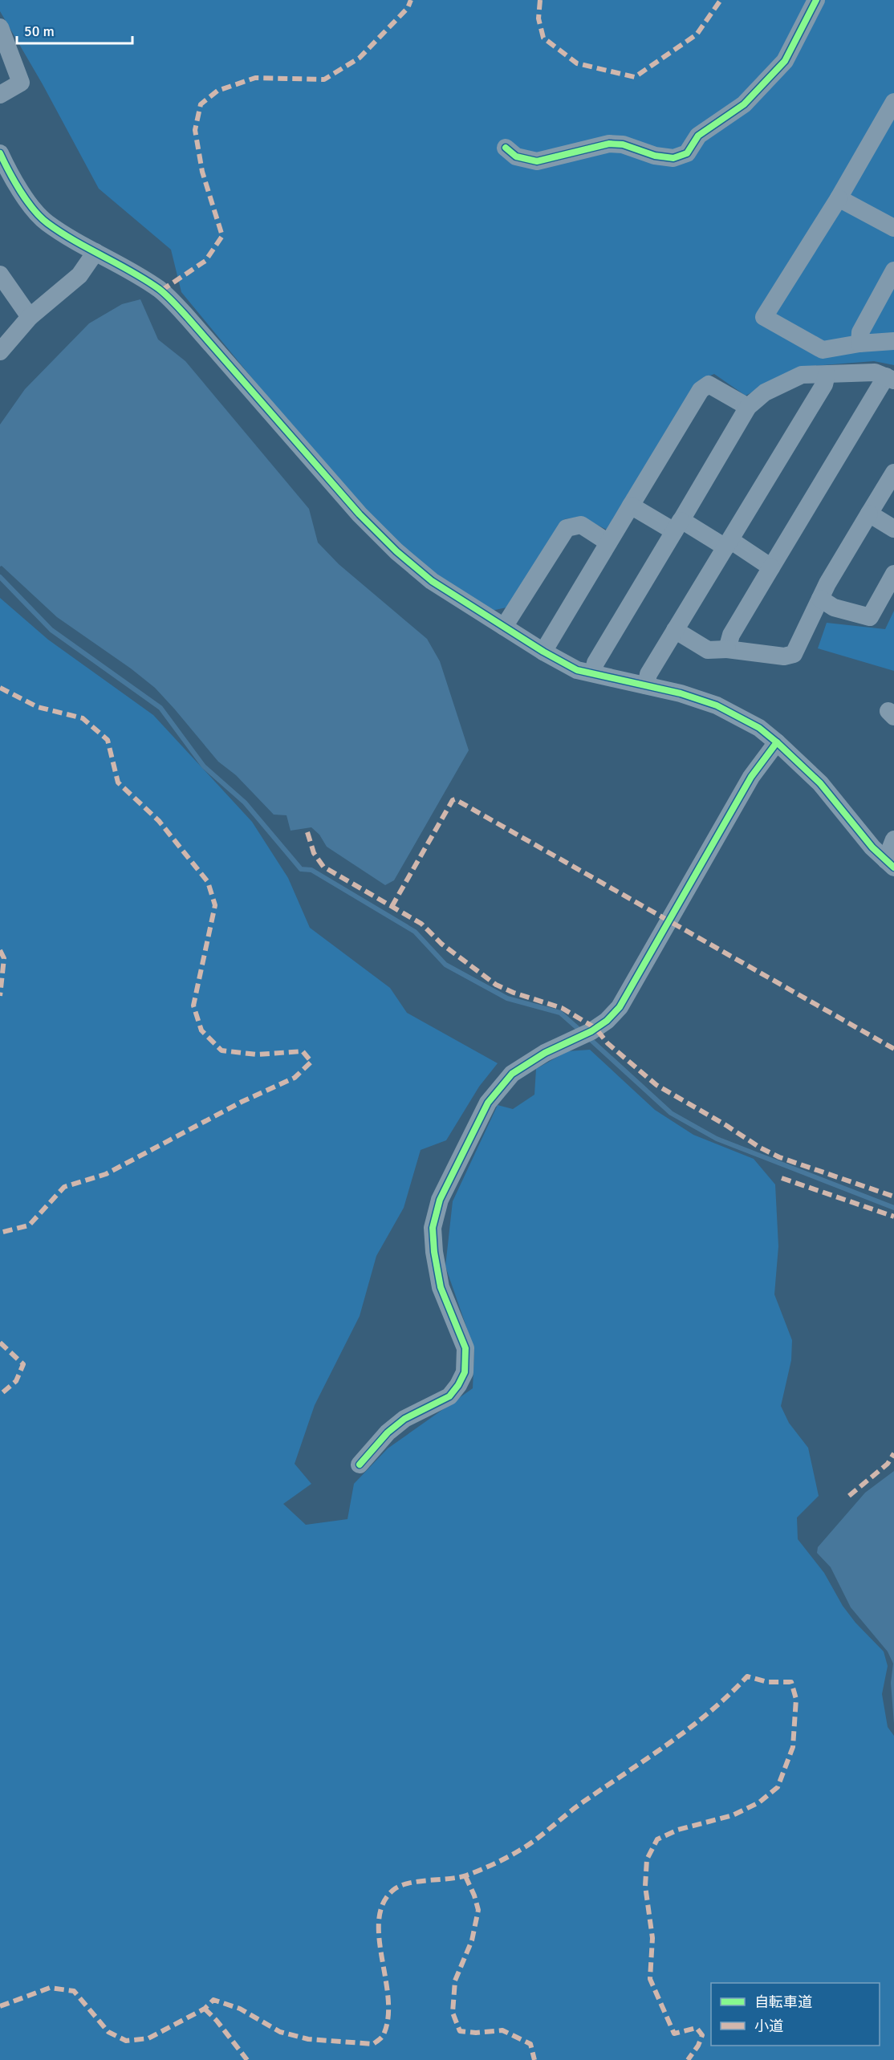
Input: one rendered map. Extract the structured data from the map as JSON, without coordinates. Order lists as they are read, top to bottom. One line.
{"legend":["自転車道","小道"],"scale_bar":"50 m"}
